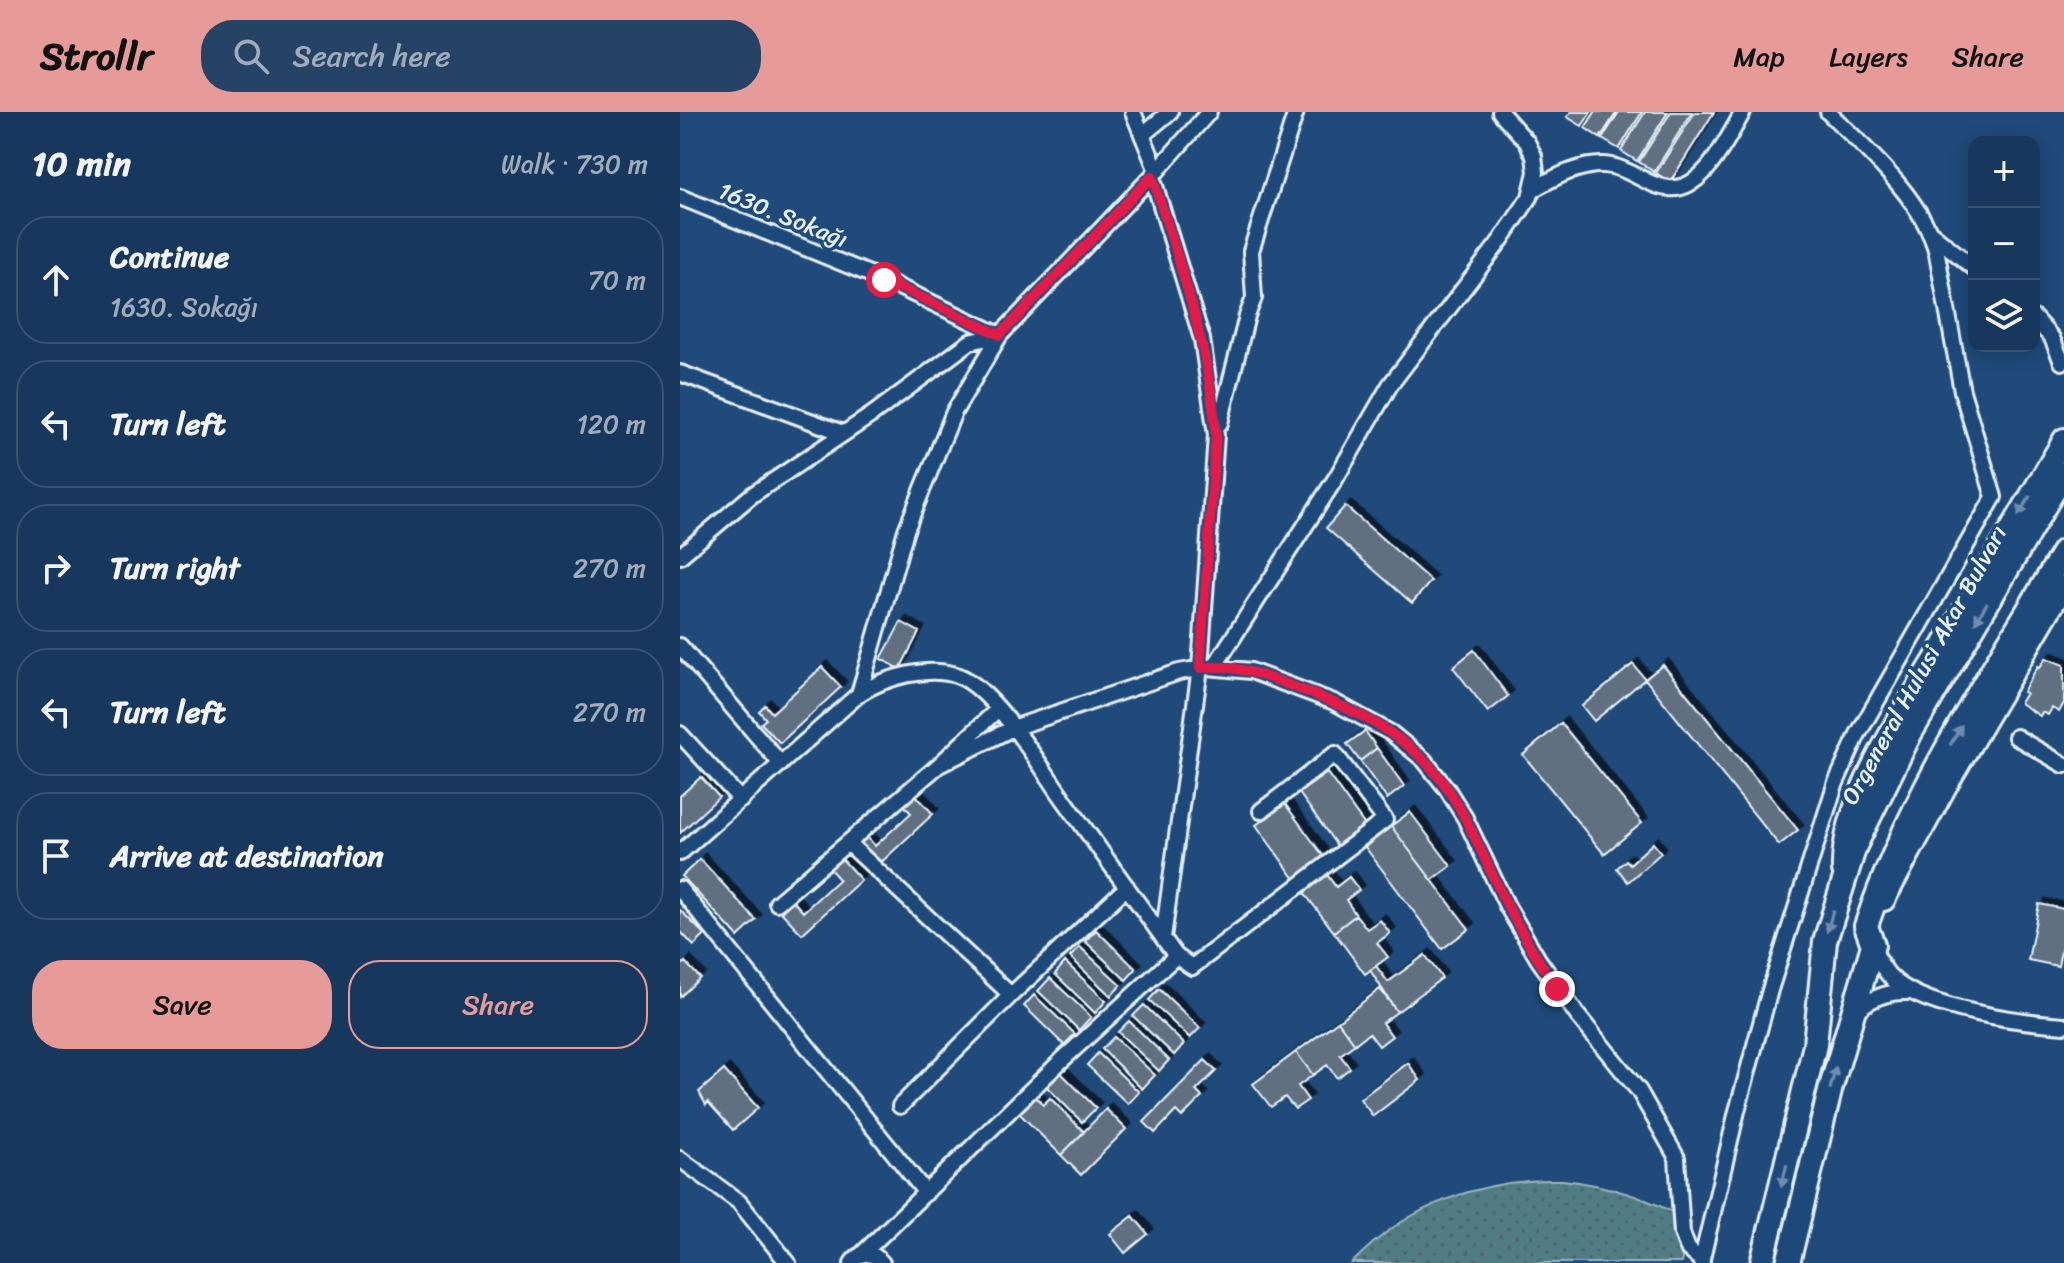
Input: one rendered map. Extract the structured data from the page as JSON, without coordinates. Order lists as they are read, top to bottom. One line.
{"streets":{"main road":["Orgeneral Hulusi Akar Bulvarı"],"street":["1630. Sokağı"]},"page":{"header":"Strollr","search":"Search here","nav":["Map","Layers","Share"],"heading":["10 min","Walk · 730 m"],"map_buttons":["+","−"],"list":[["Continue","1630. Sokağı","70 m"],["Turn left","120 m"],["Turn right","270 m"],["Turn left","270 m"],"Arrive at destination"],"buttons":["Save","Share"]}}
